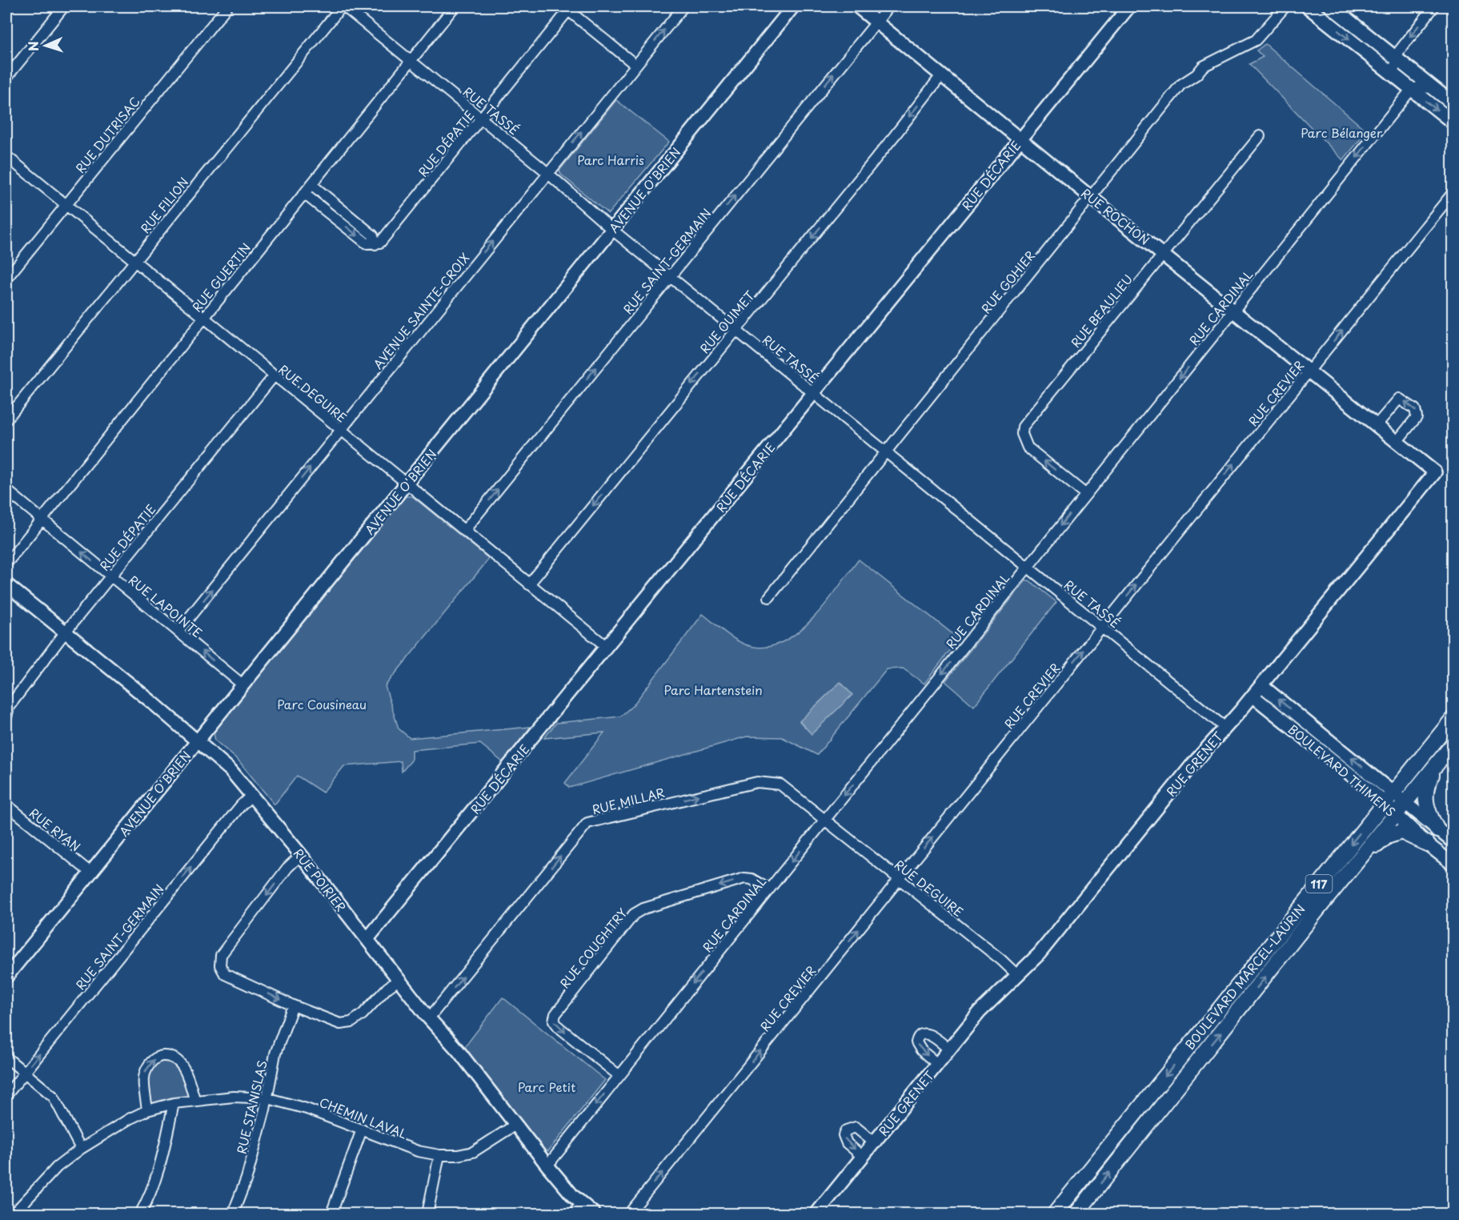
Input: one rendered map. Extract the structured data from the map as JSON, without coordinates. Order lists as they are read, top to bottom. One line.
{"streets":{"main road":["117","BOULEVARD MARCEL-LAURIN"],"street":["RUE TASSÉ","RUE DUTRISAC","RUE DÉPATIE","RUE DÉCARIE","AVENUE O'BRIEN","RUE FILION","RUE ROCHON","RUE SAINT-GERMAIN","RUE GUERTIN","RUE GOHIER","RUE CARDINAL","AVENUE SAINTE-CROIX","RUE BEAULIEU","RUE OUIMET","RUE DEGUIRE","RUE CREVIER","RUE LAPOINTE","RUE GRENET","BOULEVARD THIMENS","RUE MILLAR","RUE RYAN","RUE POIRIER","RUE COUGHTRY","RUE STANISLAS","CHEMIN LAVAL"]},"crossings":[["RUE TASSÉ","RUE DÉPATIE"],["RUE TASSÉ","RUE DÉCARIE"],["RUE TASSÉ","AVENUE O'BRIEN"],["RUE TASSÉ","RUE FILION"],["RUE TASSÉ","RUE SAINT-GERMAIN"],["RUE TASSÉ","RUE GUERTIN"],["RUE TASSÉ","RUE GOHIER"],["RUE TASSÉ","RUE CARDINAL"],["RUE TASSÉ","AVENUE SAINTE-CROIX"],["RUE TASSÉ","RUE OUIMET"],["RUE TASSÉ","RUE CREVIER"],["RUE TASSÉ","RUE GRENET"],["RUE DUTRISAC","RUE DEGUIRE"],["RUE DÉPATIE","RUE GUERTIN"],["RUE DÉPATIE","RUE DEGUIRE"],["RUE DÉPATIE","RUE LAPOINTE"],["RUE DÉPATIE","RUE POIRIER"],["RUE DÉCARIE","RUE ROCHON"],["RUE DÉCARIE","RUE DEGUIRE"],["RUE DÉCARIE","RUE POIRIER"],["AVENUE O'BRIEN","RUE DEGUIRE"],["AVENUE O'BRIEN","RUE LAPOINTE"],["AVENUE O'BRIEN","RUE RYAN"],["AVENUE O'BRIEN","RUE POIRIER"],["RUE FILION","RUE DEGUIRE"],["RUE ROCHON","RUE SAINT-GERMAIN"],["RUE ROCHON","RUE GOHIER"],["RUE ROCHON","RUE CARDINAL"],["RUE ROCHON","RUE BEAULIEU"],["RUE ROCHON","RUE OUIMET"],["RUE ROCHON","RUE CREVIER"],["RUE ROCHON","RUE GRENET"],["RUE SAINT-GERMAIN","RUE DEGUIRE"],["RUE SAINT-GERMAIN","RUE POIRIER"],["RUE GUERTIN","RUE DEGUIRE"],["RUE GUERTIN","RUE LAPOINTE"],["RUE CARDINAL","RUE BEAULIEU"],["RUE CARDINAL","RUE DEGUIRE"],["RUE CARDINAL","RUE MILLAR"],["RUE CARDINAL","RUE POIRIER"],["RUE CARDINAL","RUE COUGHTRY"],["AVENUE SAINTE-CROIX","RUE DEGUIRE"],["AVENUE SAINTE-CROIX","RUE LAPOINTE"],["RUE OUIMET","RUE DEGUIRE"],["RUE DEGUIRE","RUE CREVIER"],["RUE DEGUIRE","RUE GRENET"],["RUE DEGUIRE","RUE MILLAR"],["RUE GRENET","BOULEVARD THIMENS"],["BOULEVARD THIMENS","BOULEVARD MARCEL-LAURIN"],["RUE MILLAR","RUE POIRIER"],["RUE POIRIER","CHEMIN LAVAL"],["RUE STANISLAS","CHEMIN LAVAL"]],"one_way":["RUE SAINT-GERMAIN","RUE CARDINAL","AVENUE SAINTE-CROIX","RUE OUIMET","RUE CREVIER","RUE LAPOINTE","RUE MILLAR"],"parks":["Parc Bélanger","Parc Harris","Parc Hartenstein","Parc Cousineau","Parc Petit"],"north":"left"}
